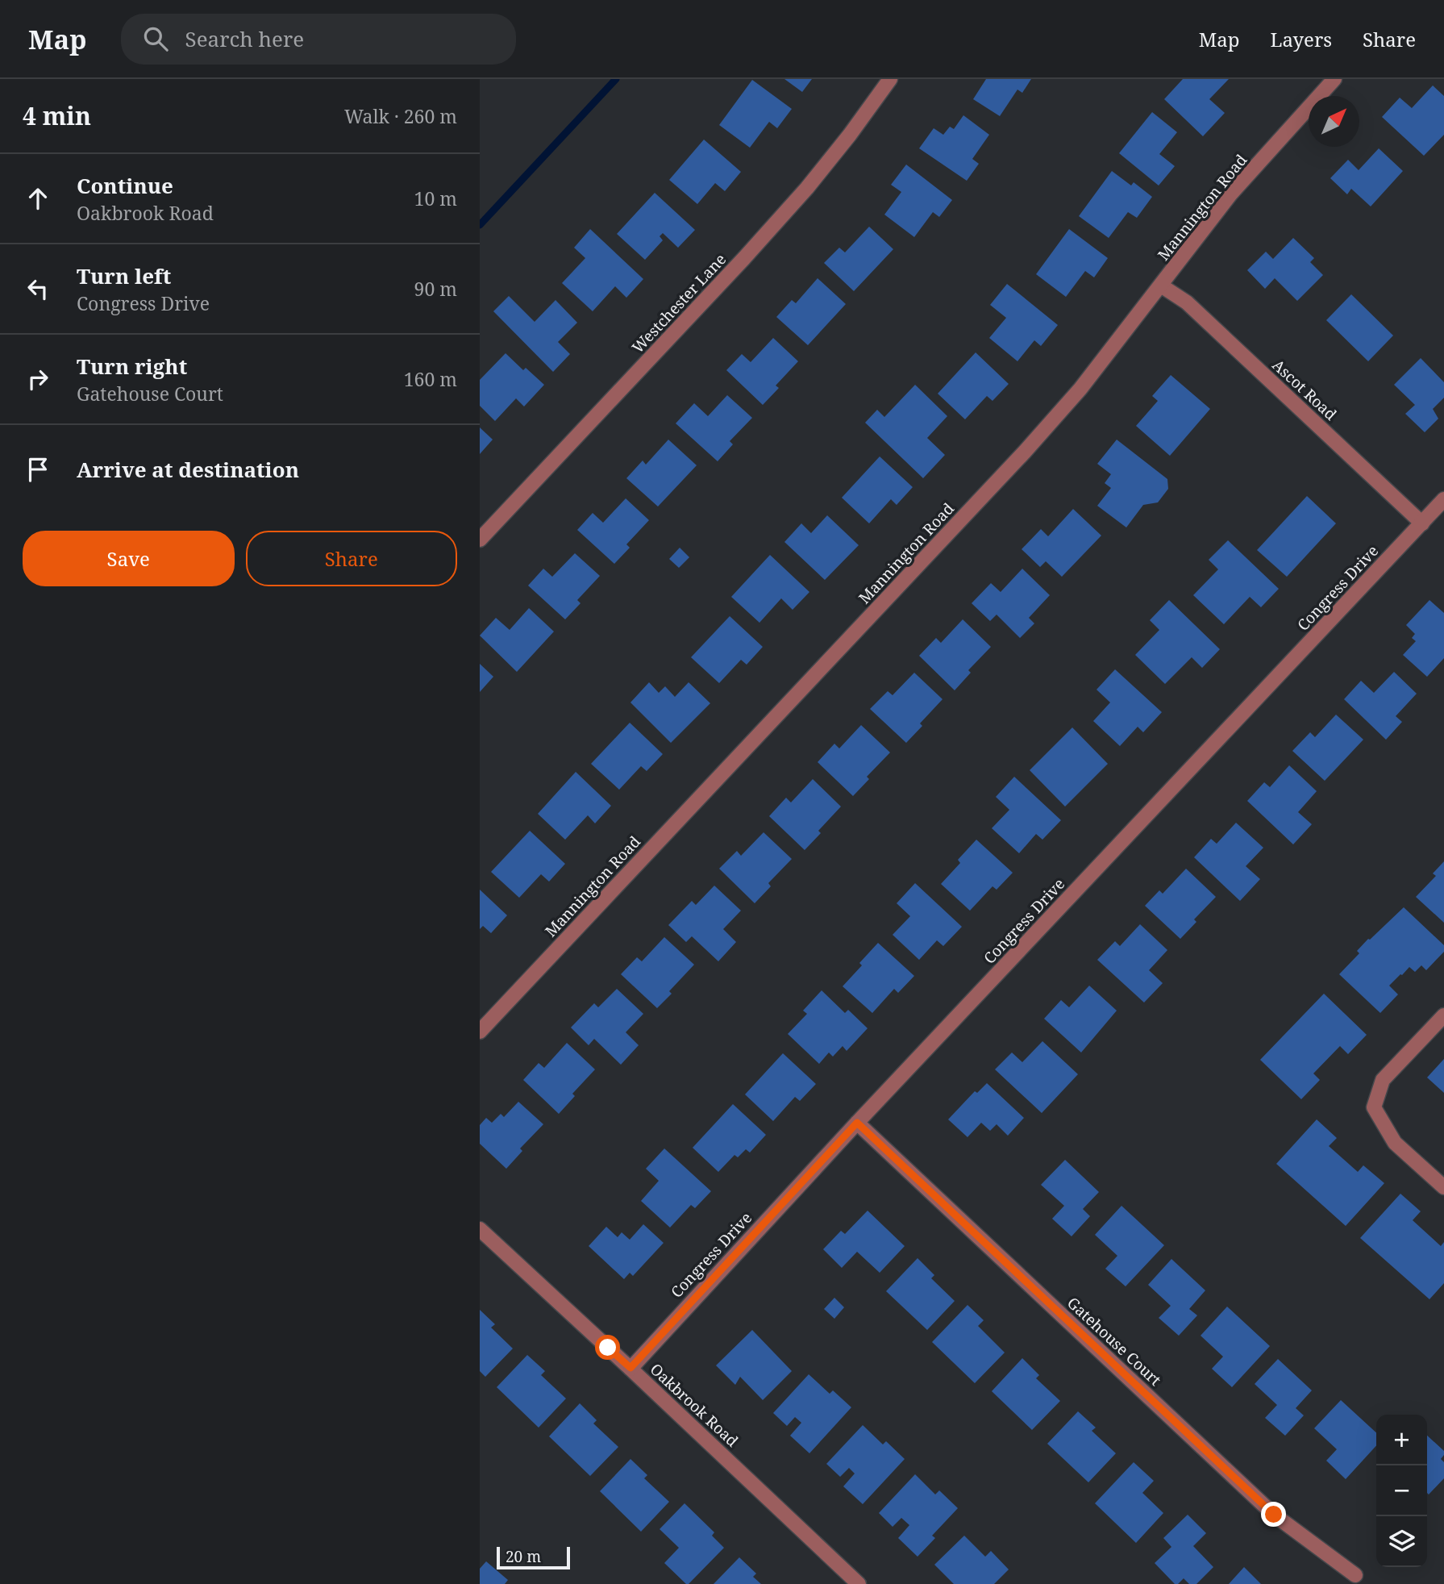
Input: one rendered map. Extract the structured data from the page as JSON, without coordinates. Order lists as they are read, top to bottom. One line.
{"streets":{"street":["Mannington Road","Westchester Lane","Ascot Road","Congress Drive","Gatehouse Court","Oakbrook Road"]},"crossings":[["Mannington Road","Ascot Road"],["Ascot Road","Congress Drive"],["Congress Drive","Gatehouse Court"],["Congress Drive","Oakbrook Road"]],"scale_bar":"20 m","north":"top right","page":{"header":"Map","search":"Search here","nav":["Map","Layers","Share"],"heading":["4 min","Walk · 260 m"],"list":[["Continue","Oakbrook Road","10 m"],["Turn left","Congress Drive","90 m"],["Turn right","Gatehouse Court","160 m"],"Arrive at destination"],"buttons":["Save","Share"],"map_buttons":["+","−"],"scale":"20 m"}}
